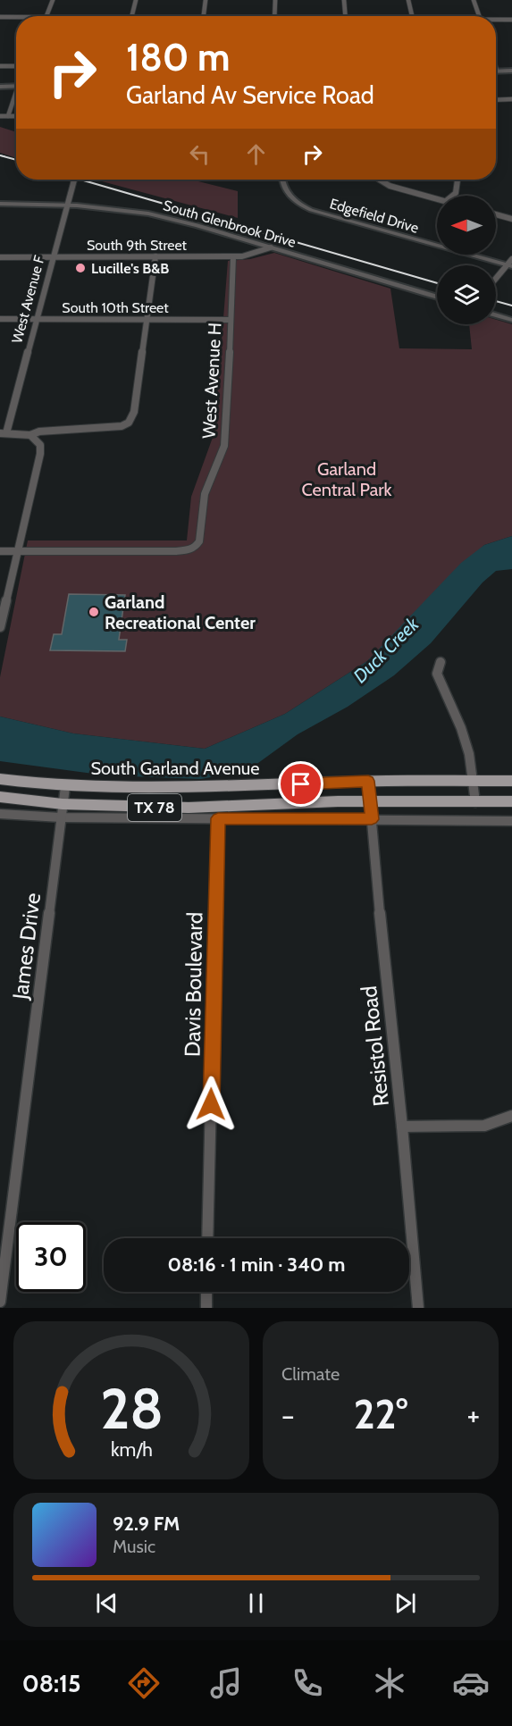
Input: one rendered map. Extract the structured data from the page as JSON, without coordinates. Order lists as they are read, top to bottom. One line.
{"streets":{"main road":["South Garland Avenue","TX 78"],"street":["Edgefield Drive","South Glenbrook Drive","South 9th Street","West Avenue F","South 10th Street","West Avenue H","James Drive","Davis Boulevard","Resistol Road"]},"crossings":[["South Glenbrook Drive","South 9th Street"],["South Glenbrook Drive","West Avenue F"],["South 9th Street","West Avenue F"],["South 9th Street","West Avenue H"],["West Avenue F","South 10th Street"],["South 10th Street","West Avenue H"],["South Garland Avenue","James Drive"],["South Garland Avenue","Resistol Road"],["TX 78","James Drive"],["TX 78","Resistol Road"]],"water":["Duck Creek"],"parks":["Garland Central Park"],"places":["Lucille's B&B","Garland Recreational Center"],"north":"left","page":{"turn":["180 m","Garland Av Service Road"],"limit":"30","trip":"08:16 · 1 min · 340 m","tile":"Climate","heat":["−","22°","+"],"song":["92.9 FM","Music"],"tabs":"08:15","gauge":["28","km/h"]}}
